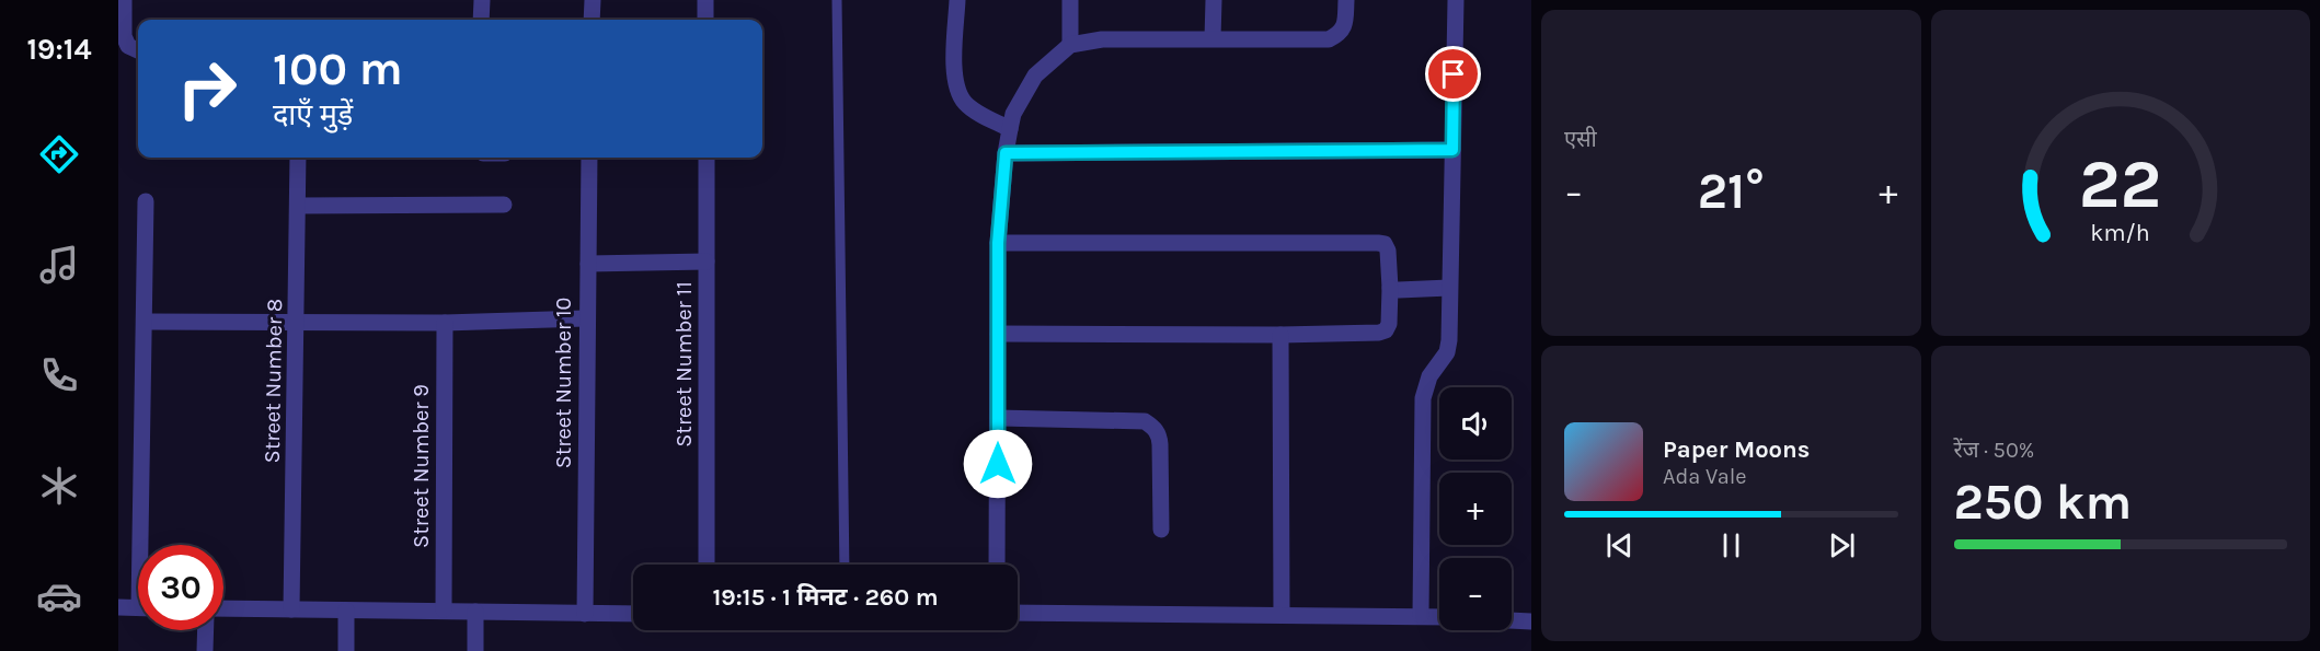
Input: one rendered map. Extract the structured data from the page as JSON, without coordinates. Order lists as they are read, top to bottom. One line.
{"streets":{"street":["Street Number 11","Street Number 8","Street Number 10","Street Number 9"]},"page":{"tabs":"19:14","tile":["एसी",["रेंज · 50%","250 km"]],"turn":["100 m","दाएँ मुड़ें"],"heat":["−","21°","+"],"map_buttons":["+","−"],"song":["Paper Moons","Ada Vale"],"limit":"30","trip":"19:15 · 1 मिनट · 260 m","gauge":["22","km/h"]}}
